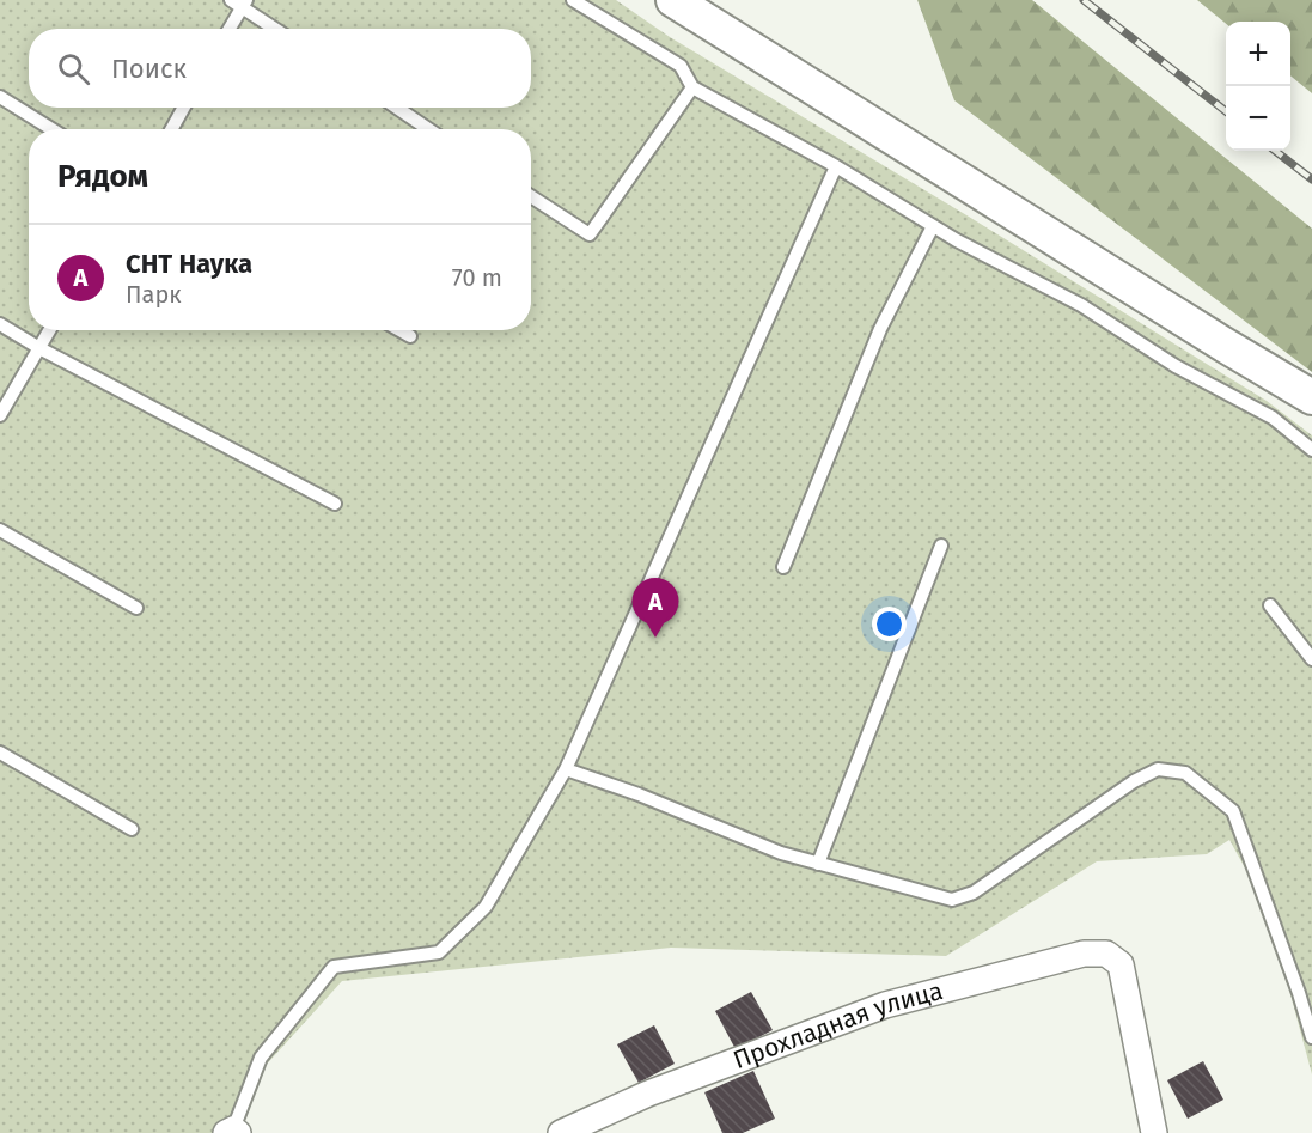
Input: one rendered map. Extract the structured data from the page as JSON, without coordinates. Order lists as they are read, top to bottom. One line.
{"streets":{"street":["Прохладная улица"]},"page":{"map_buttons":["+","−"],"search":"Поиск","heading":"Рядом","list":[{"mark":"A","name":"СНТ Наука","note":"Парк","value":"70 m"}],"pins":"A"}}
